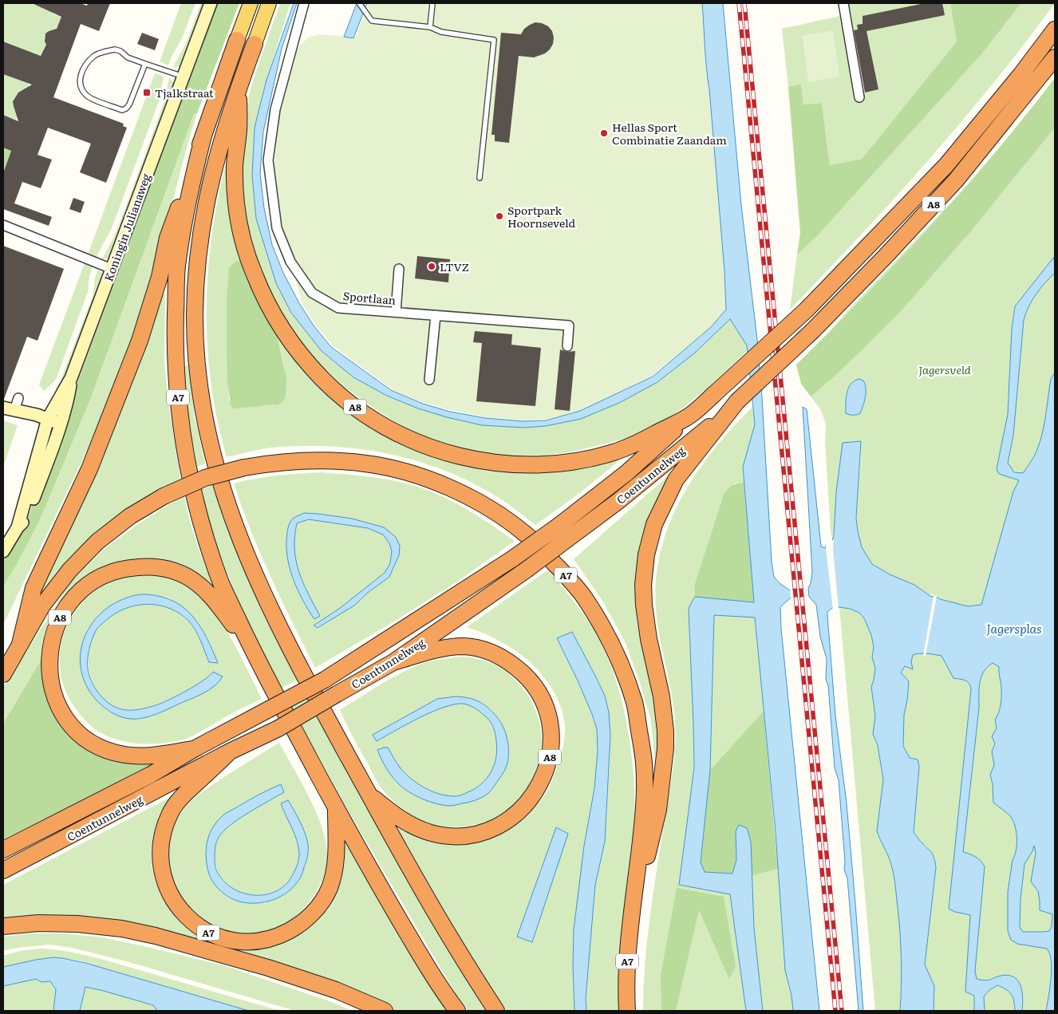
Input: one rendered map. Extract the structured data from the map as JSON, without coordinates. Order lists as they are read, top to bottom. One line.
{"streets":{"highway":["A8","A7","Coentunnelweg"],"main road":["Koningin Julianaweg"],"street":["Sportlaan"]},"crossings":[["A8","A7"],["A8","Coentunnelweg"],["A7","Coentunnelweg"]],"water":["Jagersplas"],"parks":["Jagersveld"],"places":{"transit":["Tjalkstraat"],"other":["Hellas Sport Combinatie Zaandam","Sportpark Hoornseveld","LTVZ"]}}
